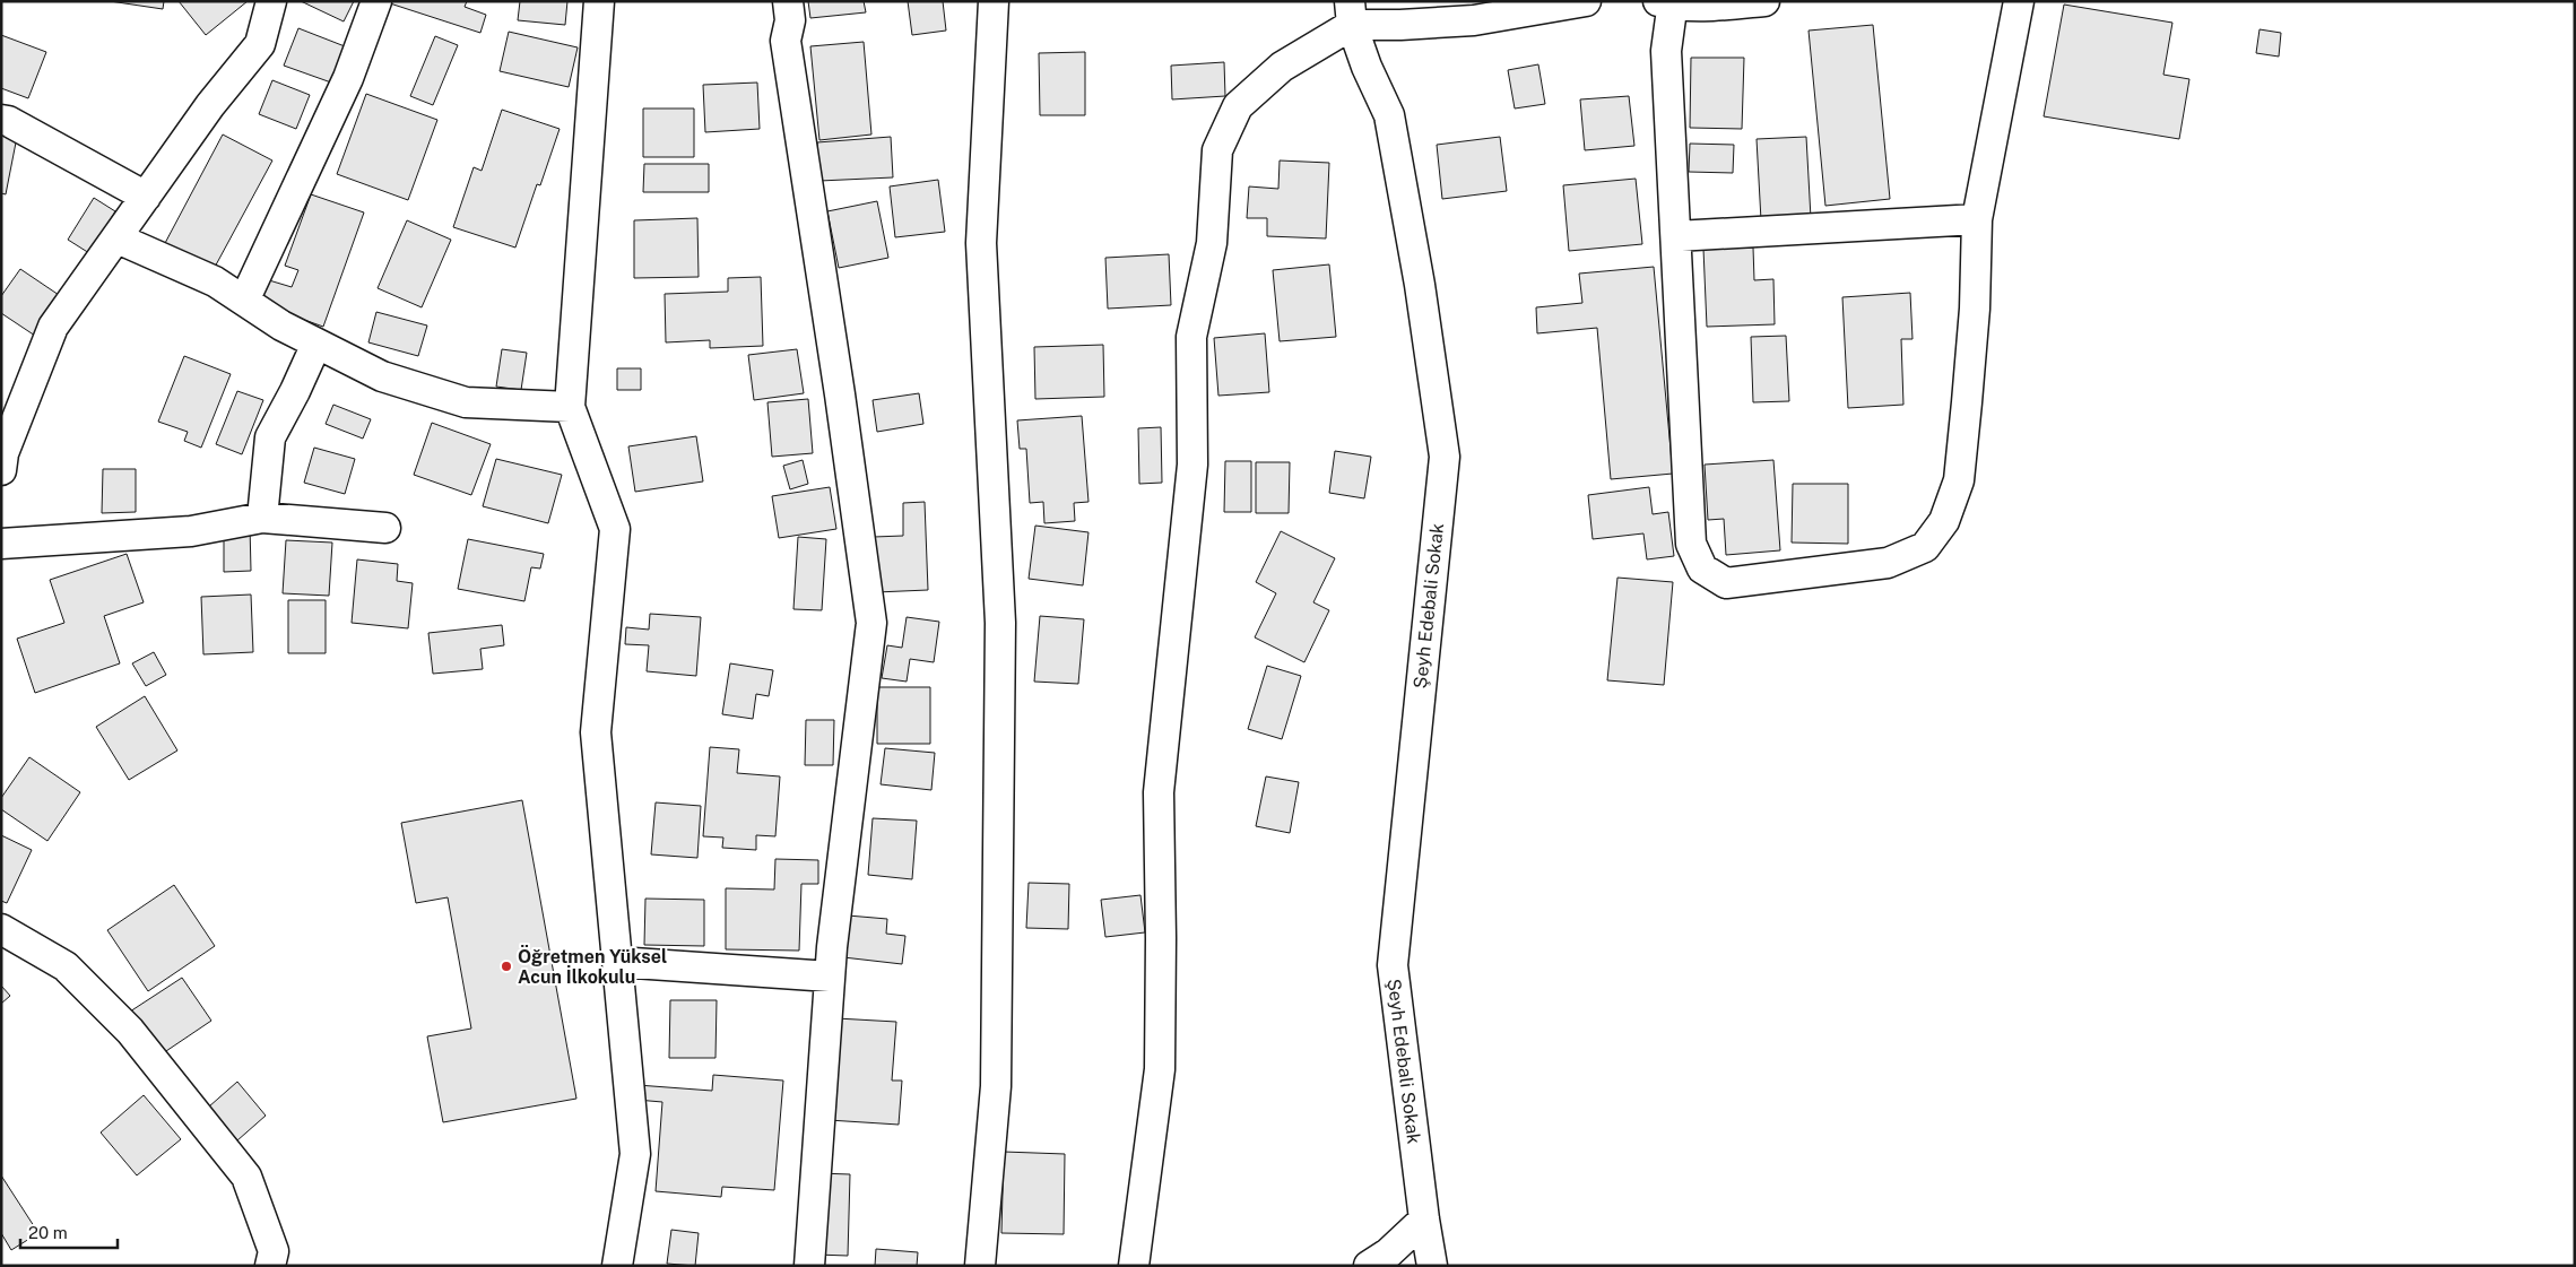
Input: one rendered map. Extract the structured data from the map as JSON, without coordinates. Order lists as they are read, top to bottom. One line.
{"streets":{"street":["Şeyh Edebali Sokak"]},"places":["Öğretmen Yüksel Acun İlkokulu"],"scale_bar":"20 m"}
